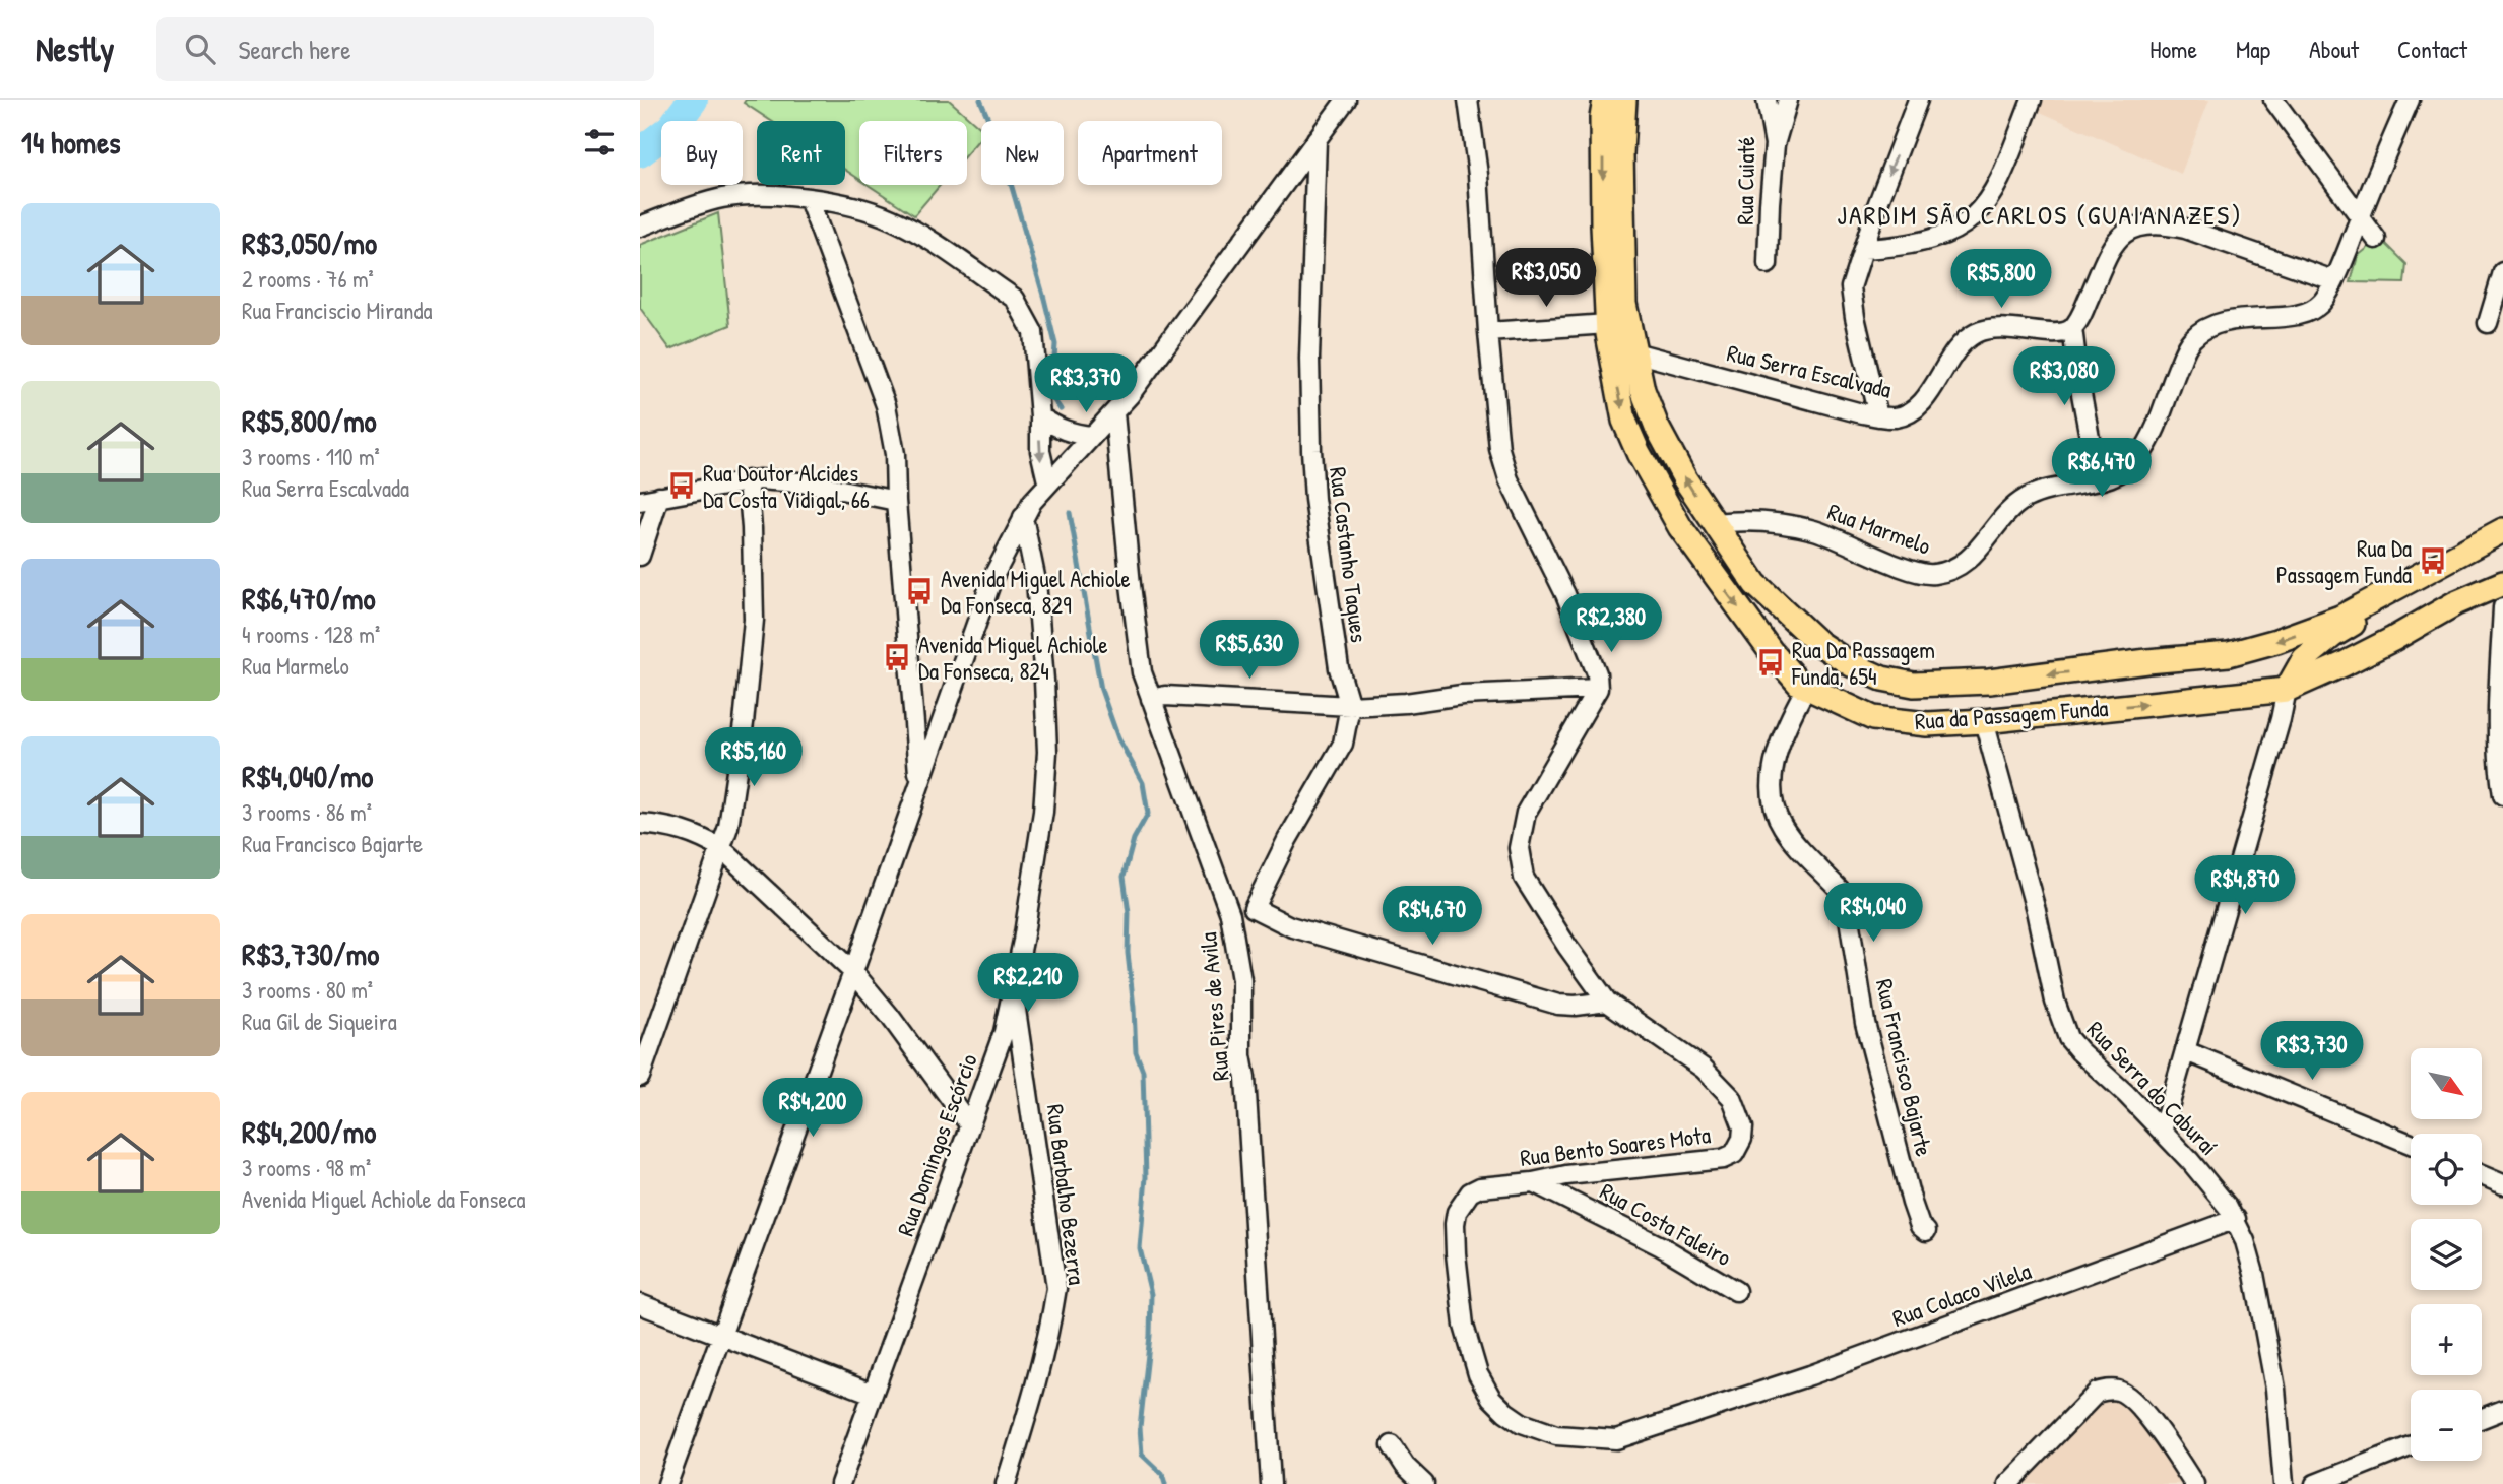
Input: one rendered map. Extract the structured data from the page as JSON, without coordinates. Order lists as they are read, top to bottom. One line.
{"streets":{"main road":["Rua da Passagem Funda"],"street":["Rua Cuiaté","Rua Serra Escalvada","Rua Marmelo","Rua Castanho Taques","Rua Pires de Avila","Rua Francisco Bajarte","Rua Serra do Caburaí","Rua Domingos Escórcio","Rua Bento Soares Mota","Rua Barbalho Bezerra","Rua Costa Faleiro","Rua Colaco Vilela"]},"crossings":[["Rua Serra Escalvada","Rua da Passagem Funda"],["Rua Marmelo","Rua da Passagem Funda"],["Rua da Passagem Funda","Rua Francisco Bajarte"],["Rua da Passagem Funda","Rua Serra do Caburaí"],["Rua Serra do Caburaí","Rua Colaco Vilela"],["Rua Domingos Escórcio","Rua Barbalho Bezerra"],["Rua Bento Soares Mota","Rua Costa Faleiro"],["Rua Bento Soares Mota","Rua Colaco Vilela"]],"districts":["JARDIM SÃO CARLOS (GUAIANAZES)"],"places":{"bus stop":["Rua Doutor Alcides Da Costa Vidigal, 66","Rua Da Passagem Funda","Avenida Miguel Achiole Da Fonseca, 829","Avenida Miguel Achiole Da Fonseca, 824","Rua Da Passagem Funda, 654"]},"north":"bottom right","page":{"header":"Nestly","search":"Search here","nav":["Home","Map","About","Contact"],"heading":"14 homes","chip":["Buy","Rent","Filters","New","Apartment"],"list":[{"name":"R$3,050/mo","note":"2 rooms · 76 m² · Rua Franciscio Miranda"},{"name":"R$5,800/mo","note":"3 rooms · 110 m² · Rua Serra Escalvada"},{"name":"R$6,470/mo","note":"4 rooms · 128 m² · Rua Marmelo"},{"name":"R$4,040/mo","note":"3 rooms · 86 m² · Rua Francisco Bajarte"},{"name":"R$3,730/mo","note":"3 rooms · 80 m² · Rua Gil de Siqueira"},{"name":"R$4,200/mo","note":"3 rooms · 98 m² · Avenida Miguel Achiole da Fonseca"}],"price":["R$3,050","R$5,800","R$3,080","R$3,370","R$6,470","R$2,380","R$5,630","R$5,160","R$4,870","R$4,040","R$4,670","R$2,210","R$3,730","R$4,200"],"map_buttons":["+","−"]}}
